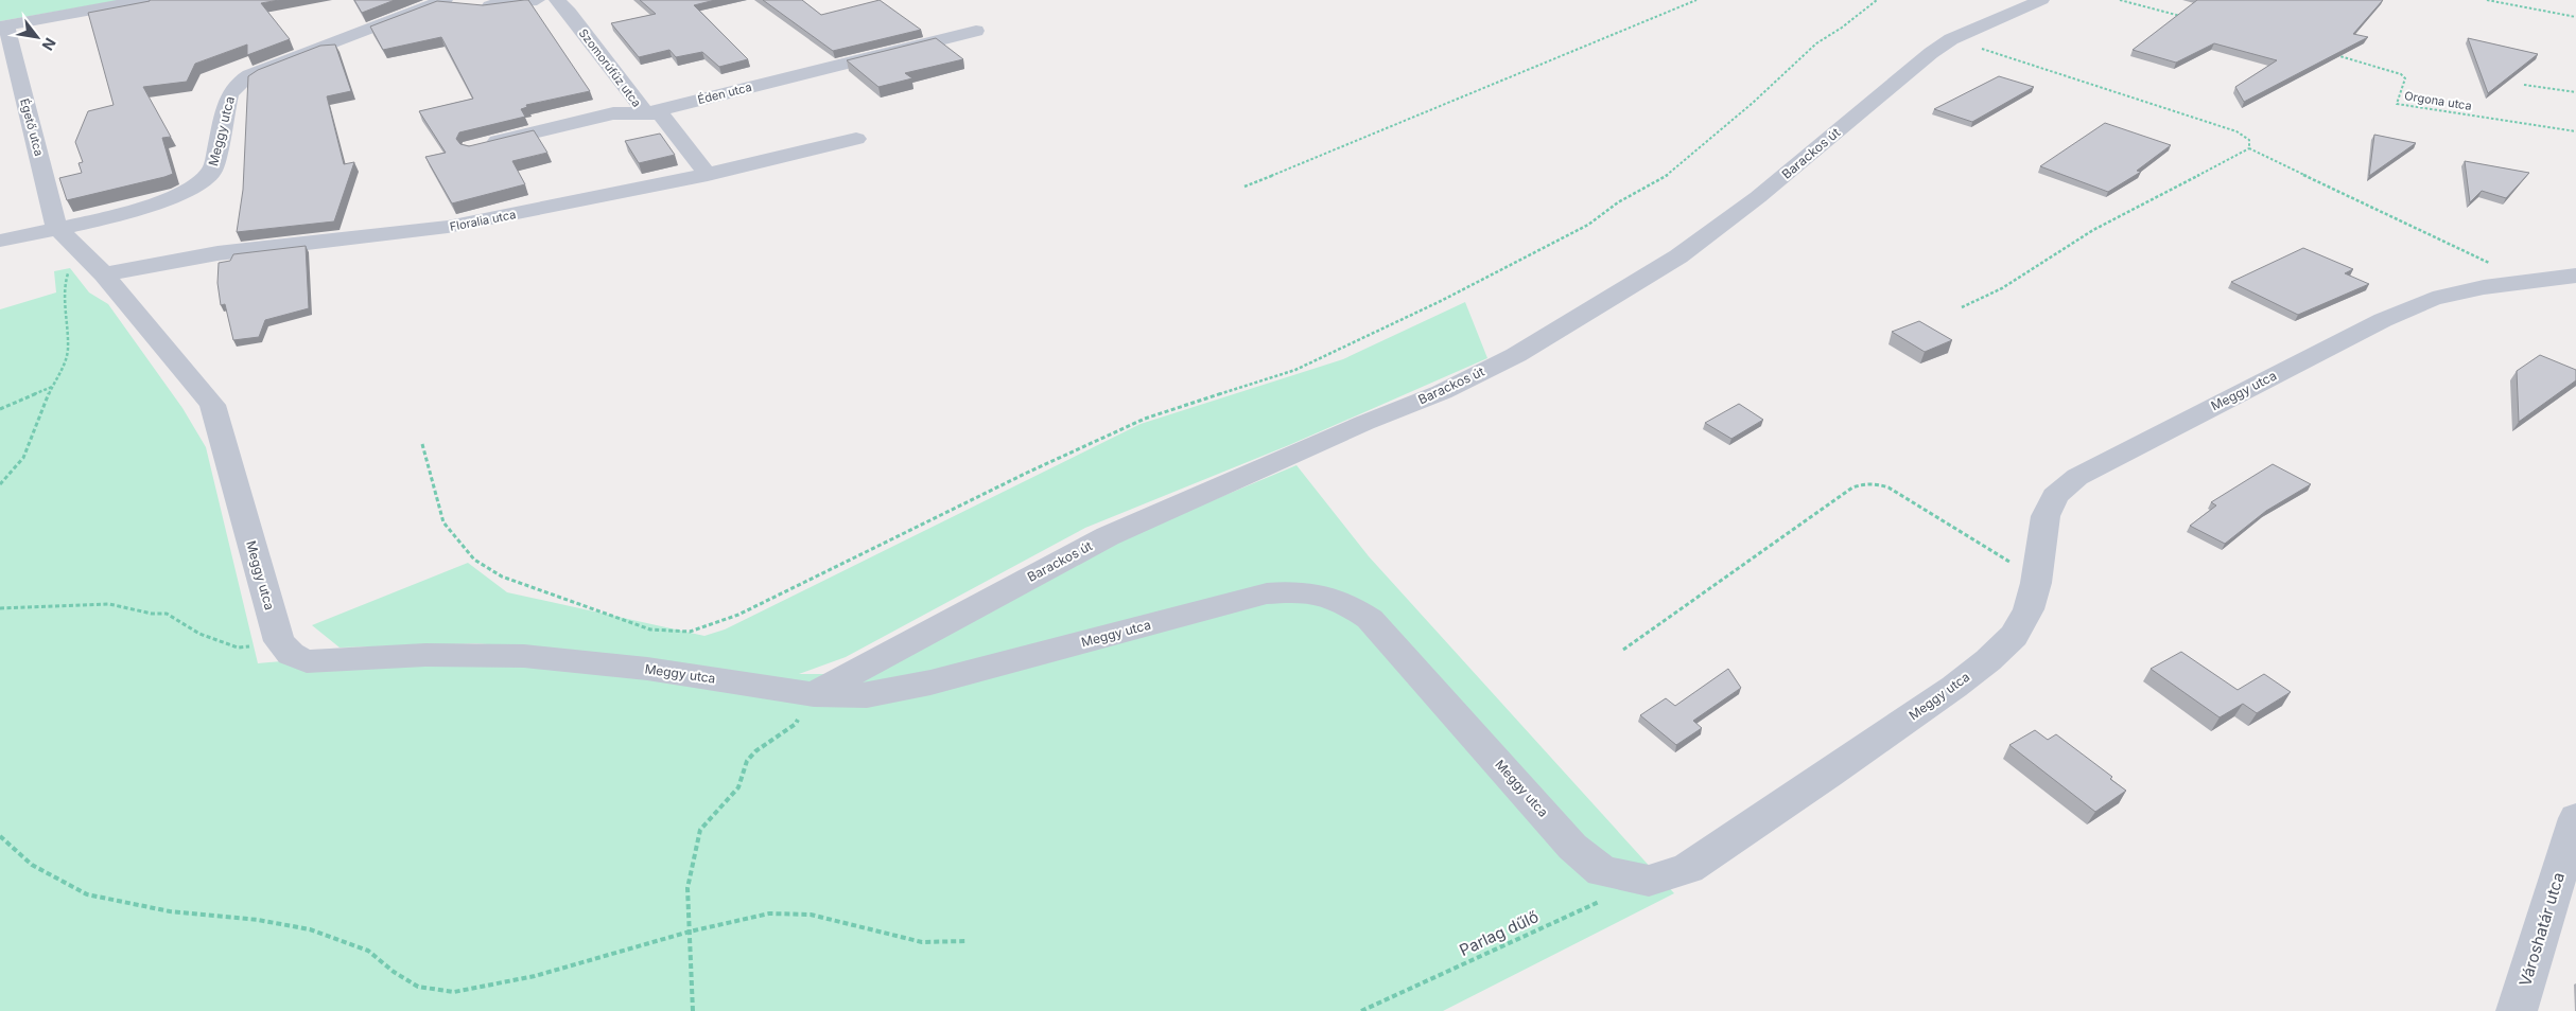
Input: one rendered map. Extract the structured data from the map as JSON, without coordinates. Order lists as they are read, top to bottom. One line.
{"streets":{"street":["Szomorúfűz utca","Éden utca","Égető utca","Meggy utca","Barackos út","Floralia utca","Városhatár utca"],"path":["Orgona utca","Parlag dűlő"]},"crossings":[["Szomorúfűz utca","Éden utca"],["Szomorúfűz utca","Floralia utca"],["Égető utca","Meggy utca"],["Meggy utca","Barackos út"],["Meggy utca","Floralia utca"]],"north":"bottom right"}
